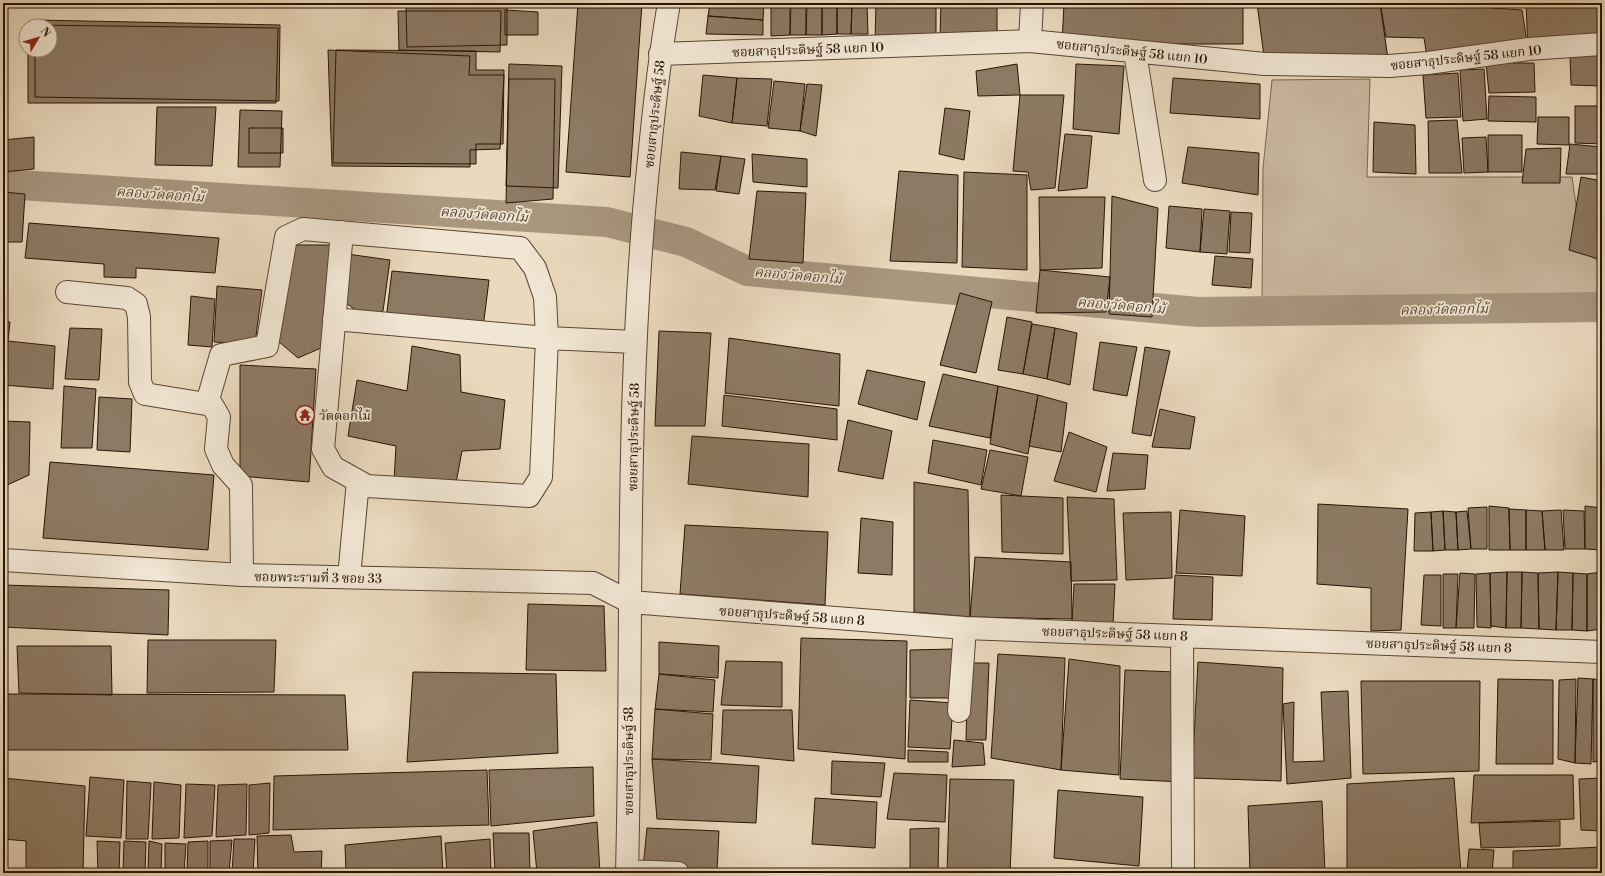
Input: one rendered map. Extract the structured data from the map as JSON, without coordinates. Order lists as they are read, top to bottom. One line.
{"streets":{"street":["ซอยสาธุประดิษฐ์ 58 แยก 10","ซอยสาธุประดิษฐ์ 58","ซอยพระรามที่ 3 ซอย 33","ซอยสาธุประดิษฐ์ 58 แยก 8"]},"crossings":[["ซอยสาธุประดิษฐ์ 58 แยก 10","ซอยสาธุประดิษฐ์ 58"],["ซอยสาธุประดิษฐ์ 58","ซอยพระรามที่ 3 ซอย 33"],["ซอยสาธุประดิษฐ์ 58","ซอยสาธุประดิษฐ์ 58 แยก 8"],["ซอยพระรามที่ 3 ซอย 33","ซอยสาธุประดิษฐ์ 58 แยก 8"]],"water":["คลองวัดดอกไม้"],"places":{"temple":["วัดดอกไม้"]},"north":"top right"}
